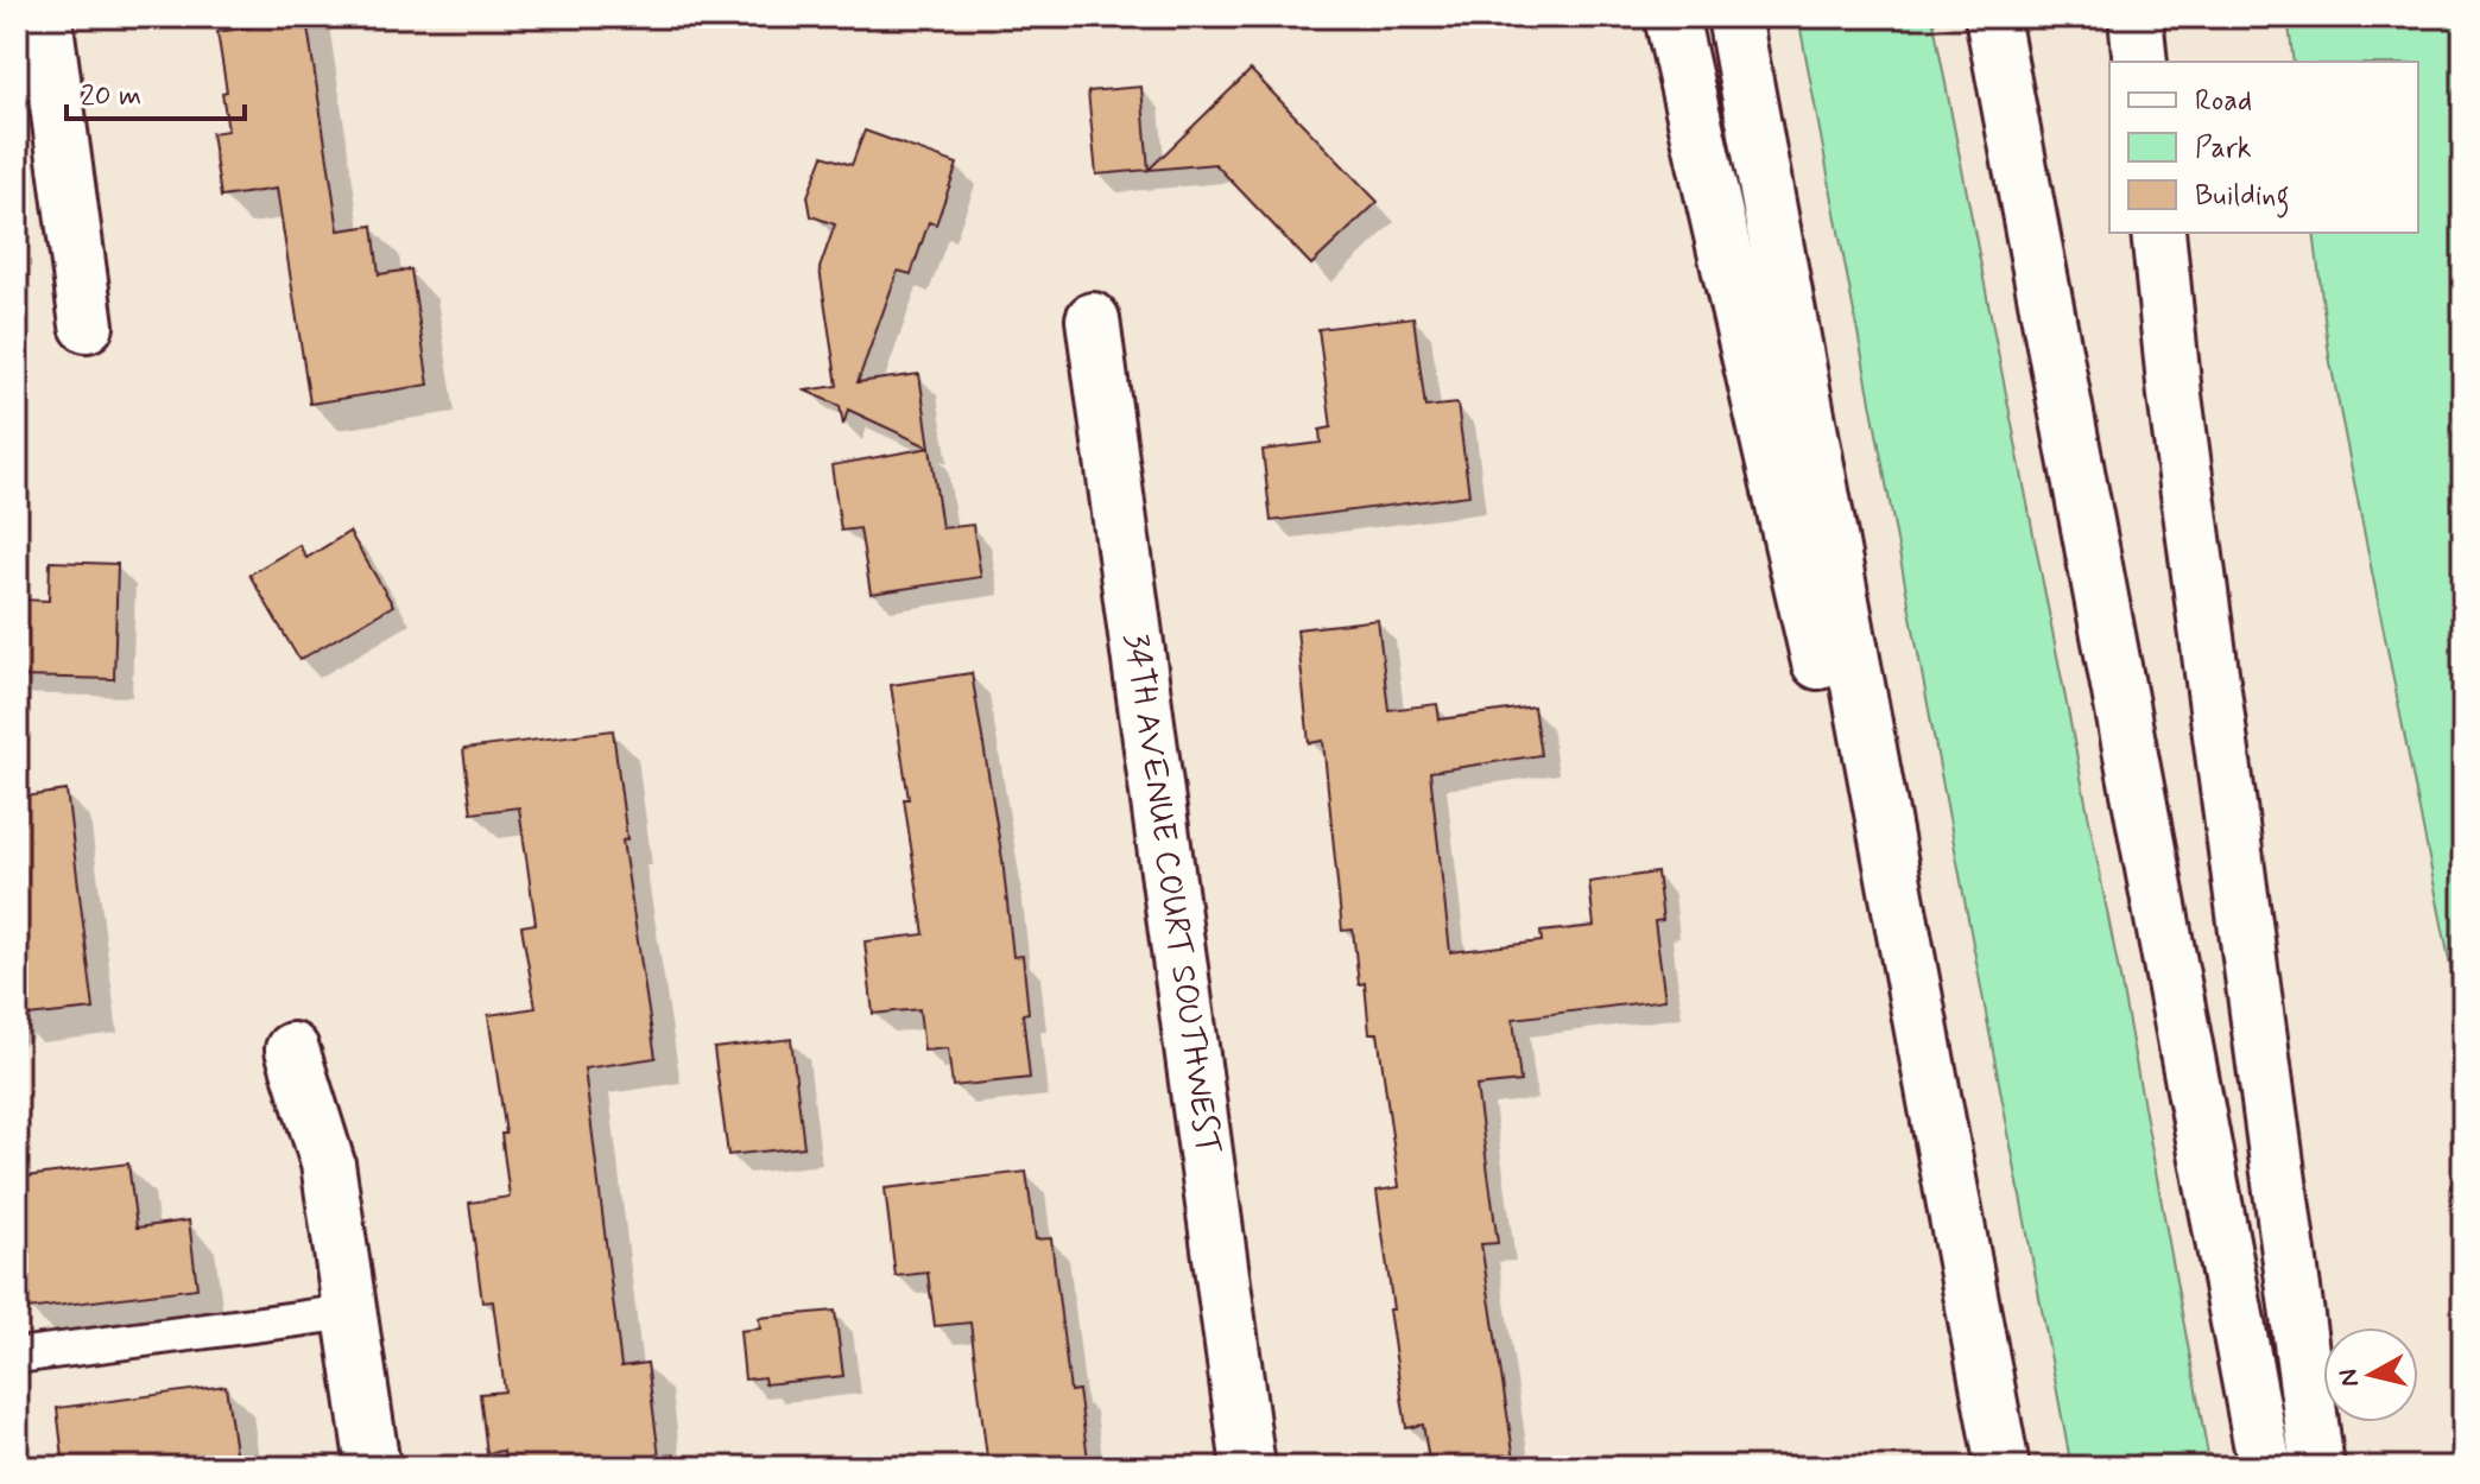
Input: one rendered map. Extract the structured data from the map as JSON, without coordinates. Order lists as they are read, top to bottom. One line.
{"streets":{"main road":["34TH AVENUE COURT SOUTHWEST"]},"legend":["Road","Park","Building"],"scale_bar":"20 m","north":"left"}
